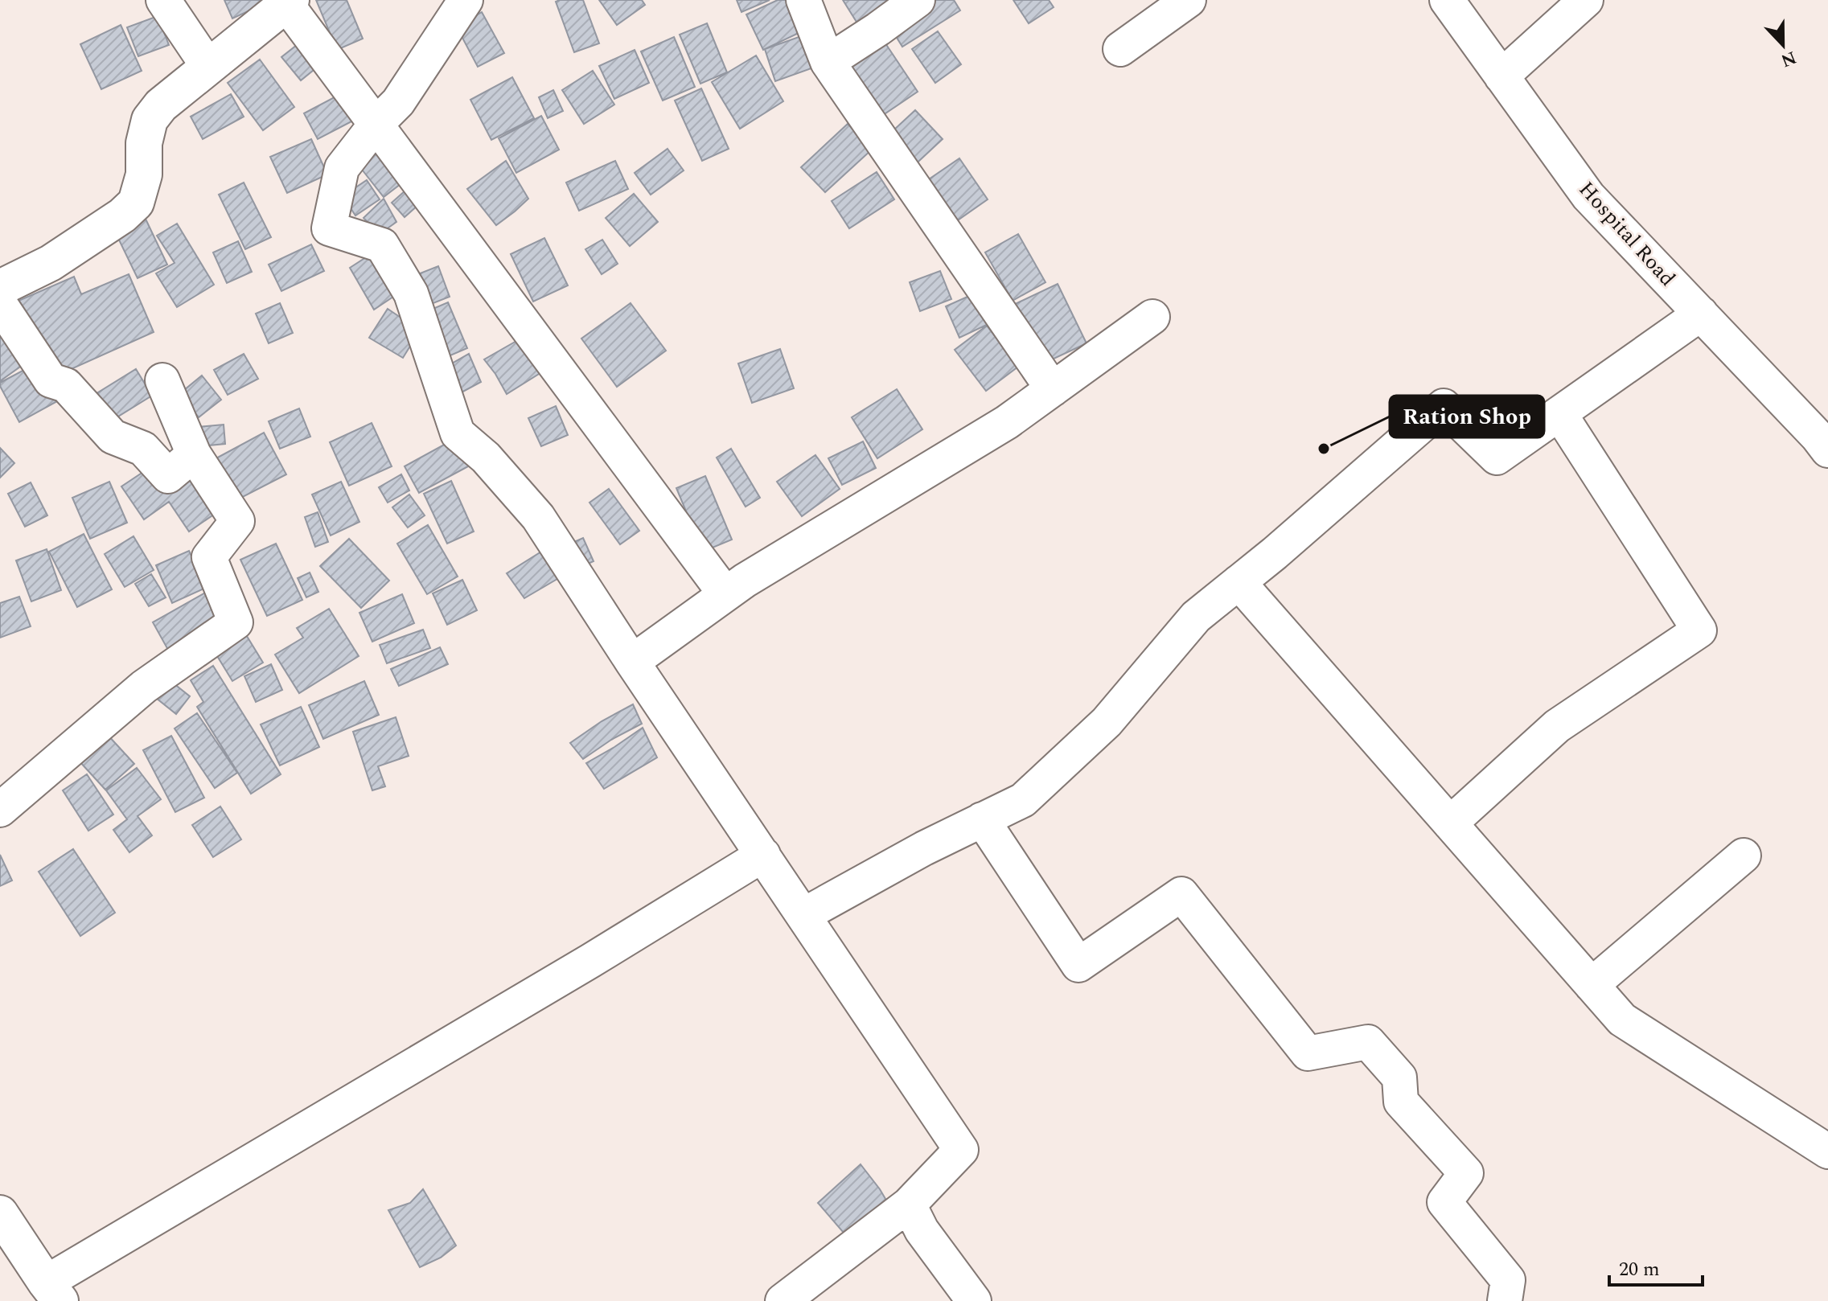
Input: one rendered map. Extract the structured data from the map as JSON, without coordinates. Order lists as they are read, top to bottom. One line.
{"streets":{"street":["Hospital Road"]},"places":["Ration Shop"],"scale_bar":"20 m","north":"bottom"}
